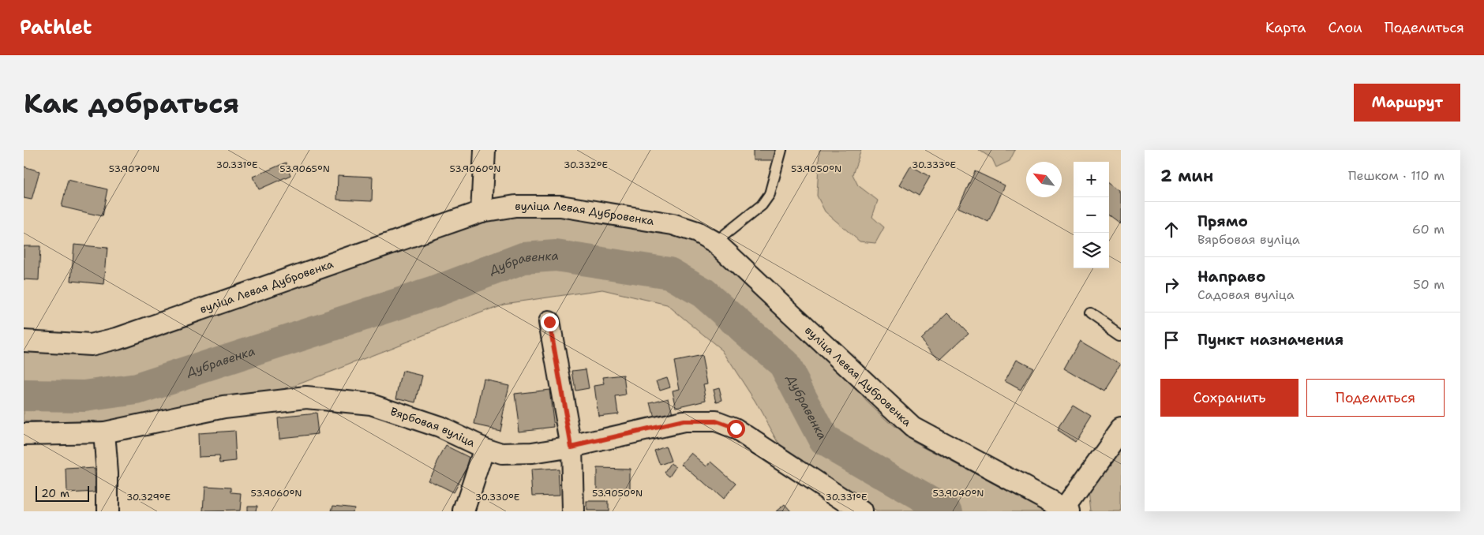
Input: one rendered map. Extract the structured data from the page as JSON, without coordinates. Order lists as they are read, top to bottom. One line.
{"streets":{"street":["вуліца Левая Дубровенка","Вярбовая вуліца"]},"water":["Дубравенка"],"scale_bar":"20 m","north":"top left","page":{"header":"Pathlet","nav":["Карта","Слои","Поделиться"],"buttons":["Маршрут",["Сохранить","Поделиться"]],"title":"Как добраться","heading":["2 мин","Пешком · 110 m"],"map_buttons":["+","−"],"list":[["Прямо","Вярбовая вуліца","60 m"],["Направо","Садовая вуліца","50 m"],"Пункт назначения"],"scale":"20 m"},"coordinates":["30.331°E","30.332°E","30.333°E","53.9070°N","53.9065°N","53.9060°N","53.9050°N","53.9040°N","30.329°E","30.330°E"]}
